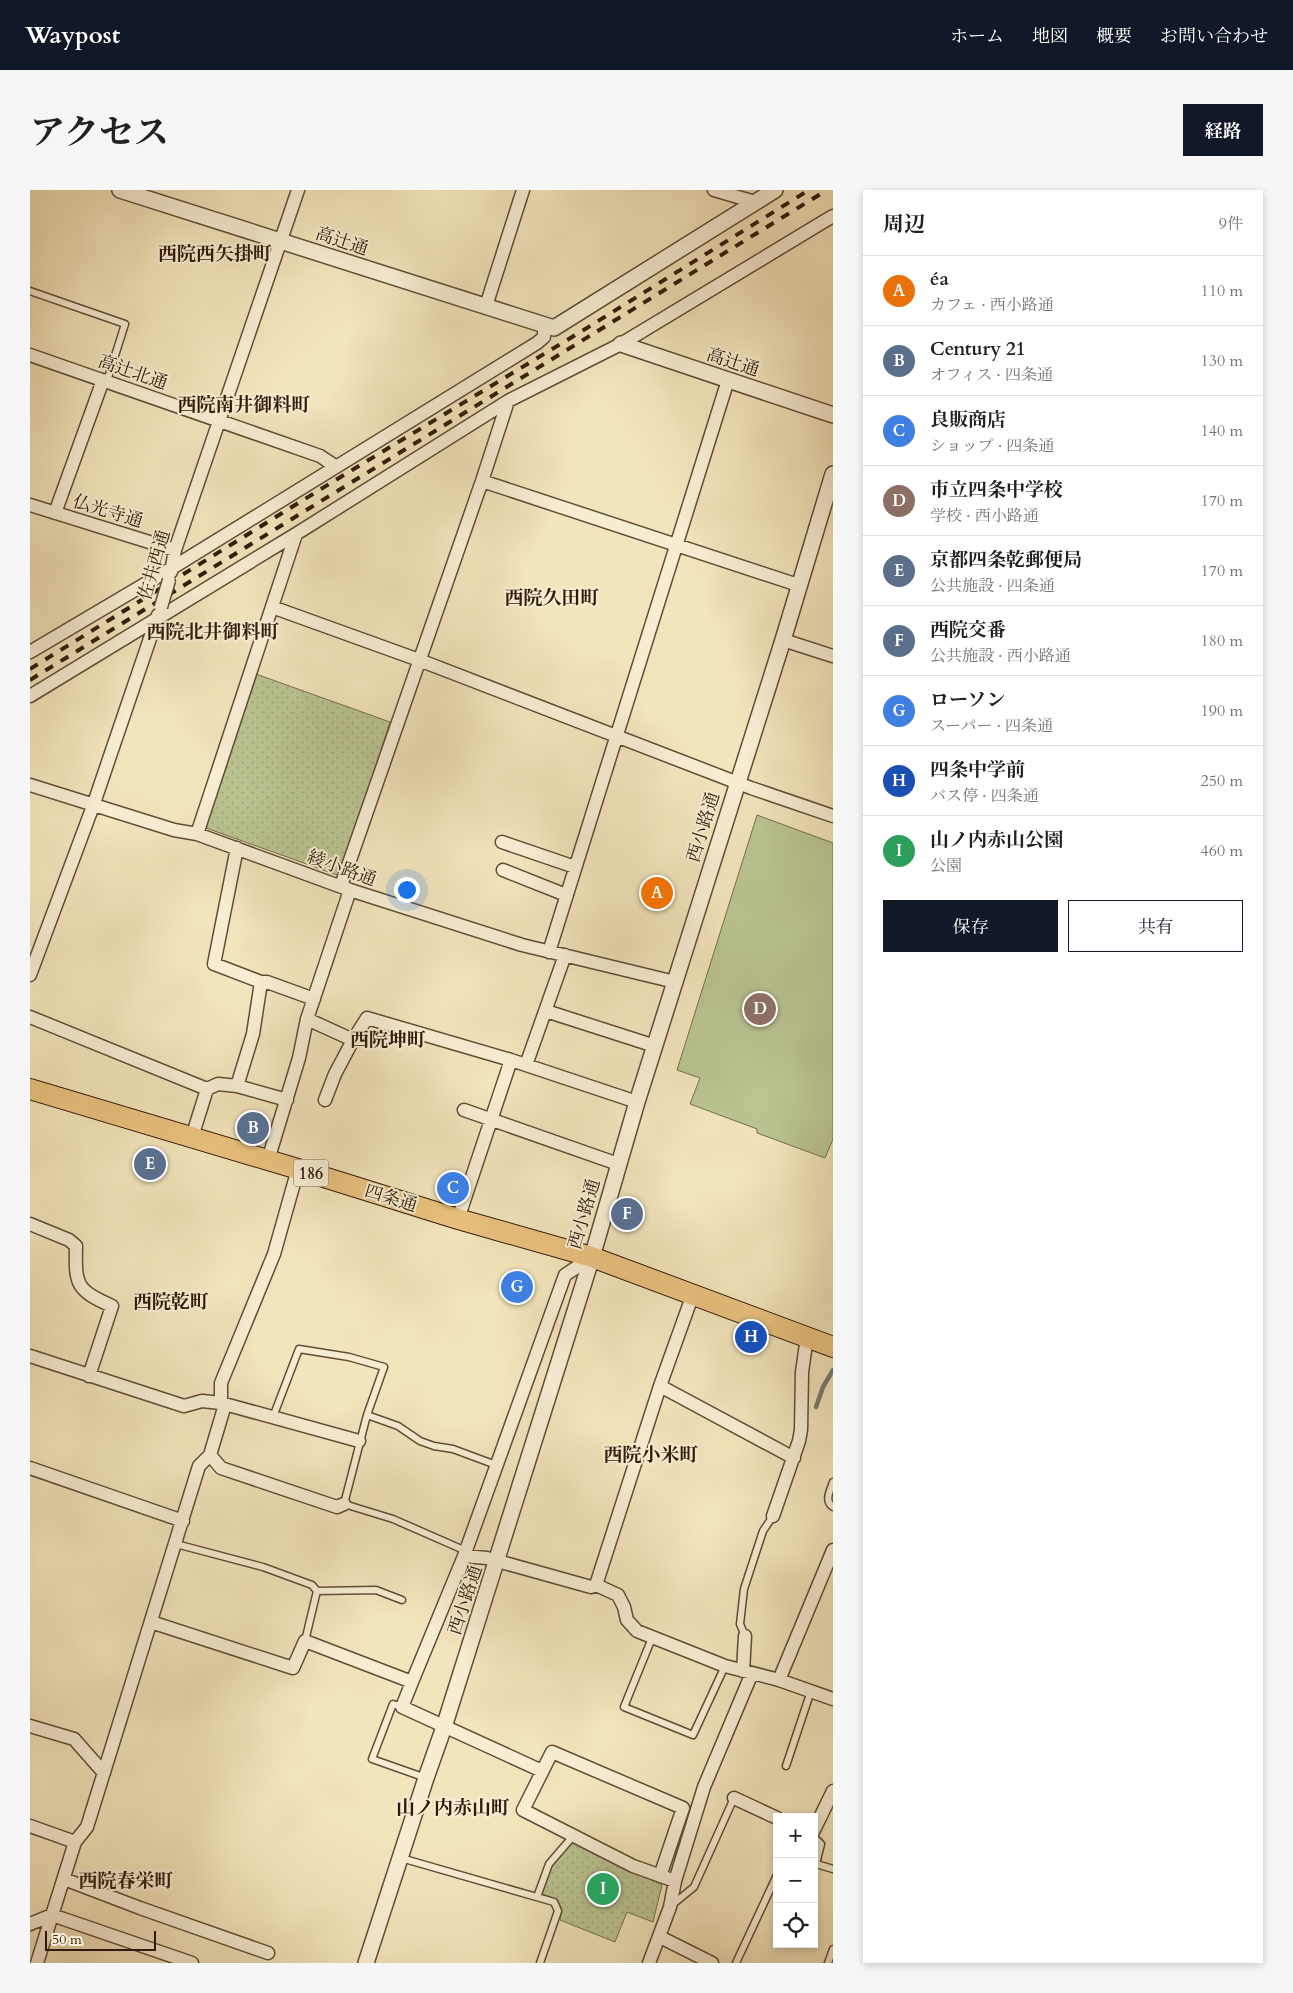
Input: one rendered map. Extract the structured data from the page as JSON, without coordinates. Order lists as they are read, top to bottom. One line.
{"streets":{"main road":["186","四条通"],"street":["高辻通","高辻北通","仏光寺通","佐井西通","西小路通","綾小路通"]},"crossings":[["高辻通","佐井西通"],["高辻北通","佐井西通"],["仏光寺通","佐井西通"],["佐井西通","綾小路通"],["西小路通","綾小路通"],["西小路通","四条通"]],"districts":["西院西矢掛町","西院南井御料町","西院久田町","西院北井御料町","西院坤町","西院乾町","西院小米町","山ノ内赤山町","西院春栄町"],"scale_bar":"50 m","page":{"header":"Waypost","nav":["ホーム","地図","概要","お問い合わせ"],"title":"アクセス","buttons":["経路",["保存","共有"]],"heading":["周辺","9件"],"list":[{"mark":"A","name":"éa","note":"カフェ · 西小路通","value":"110 m"},{"mark":"B","name":"Century 21","note":"オフィス · 四条通","value":"130 m"},{"mark":"C","name":"良販商店","note":"ショップ · 四条通","value":"140 m"},{"mark":"D","name":"市立四条中学校","note":"学校 · 西小路通","value":"170 m"},{"mark":"E","name":"京都四条乾郵便局","note":"公共施設 · 四条通","value":"170 m"},{"mark":"F","name":"西院交番","note":"公共施設 · 西小路通","value":"180 m"},{"mark":"G","name":"ローソン","note":"スーパー · 四条通","value":"190 m"},{"mark":"H","name":"四条中学前","note":"バス停 · 四条通","value":"250 m"},{"mark":"I","name":"山ノ内赤山公園","note":"公園","value":"460 m"}],"pins":["A","D","B","E","C","F","G","H","I"],"map_buttons":["+","−"],"scale":"50 m"}}
